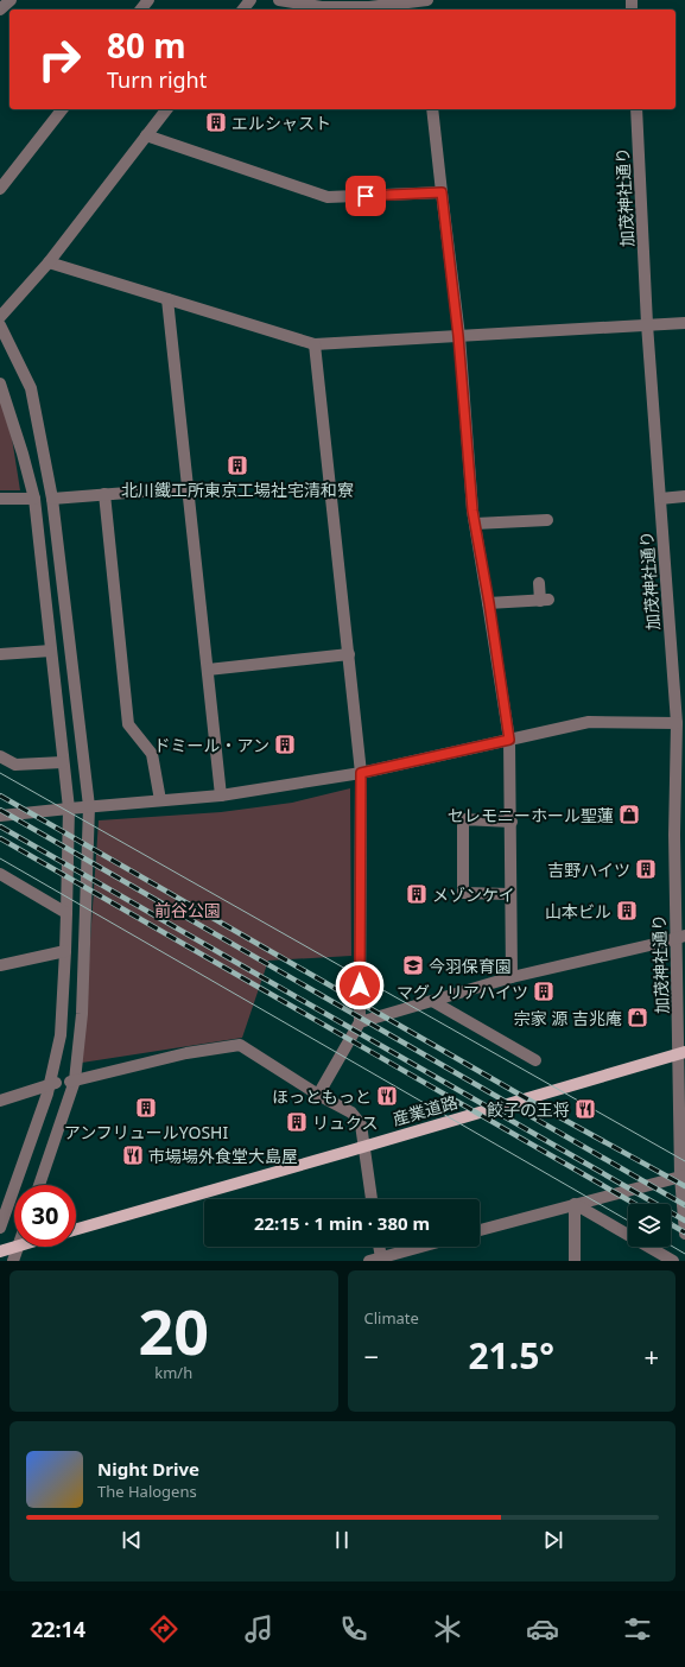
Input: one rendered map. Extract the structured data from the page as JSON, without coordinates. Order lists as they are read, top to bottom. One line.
{"streets":{"main road":["産業道路"],"street":["加茂神社通り"]},"crossings":[["加茂神社通り","産業道路"]],"parks":["前谷公園"],"places":{"building":["エルシャスト","北川鐵工所東京工場社宅清和寮","ドミール・アン","吉野ハイツ","メゾンケイ","山本ビル","マグノリアハイツ","アンフリュールYOSHI","リュクス"],"shop":["セレモニーホール聖蓮","宗家 源 吉兆庵"],"school or university":["今羽保育園"],"restaurant":["ほっともっと","餃子の王将","市場場外食堂大島屋"]},"page":{"turn":["80 m","Turn right"],"limit":"30","trip":"22:15 · 1 min · 380 m","tile":[["20","km/h"],"Climate"],"heat":["−","21.5°","+"],"song":["Night Drive","The Halogens"],"tabs":"22:14"}}
